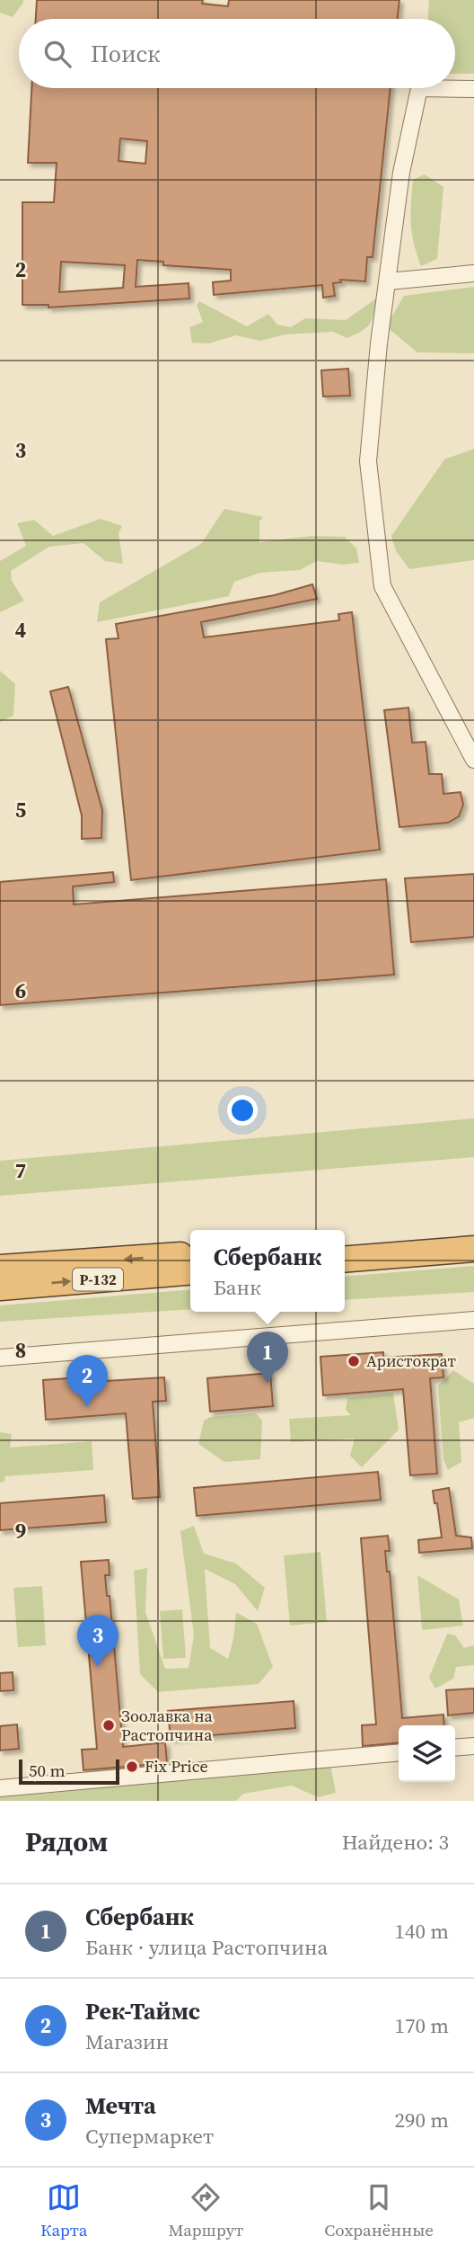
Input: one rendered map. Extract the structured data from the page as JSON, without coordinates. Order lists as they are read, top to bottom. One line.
{"streets":{"highway":["Р-132"]},"places":["Аристократ","Зоолавка на Растопчина","Fix Price"],"scale_bar":"50 m","page":{"search":"Поиск","popup":["Сбербанк","Банк"],"pins":["1","2","3"],"scale":"50 m","heading":["Рядом","Найдено: 3"],"list":[{"mark":"1","name":"Сбербанк","note":"Банк · улица Растопчина","value":"140 m"},{"mark":"2","name":"Рек-Таймс","note":"Магазин","value":"170 m"},{"mark":"3","name":"Мечта","note":"Супермаркет","value":"290 m"}],"nav":["Карта","Маршрут","Сохранённые"]},"grid":{"rows":["2","3","4","5","6","7","8","9"]}}
